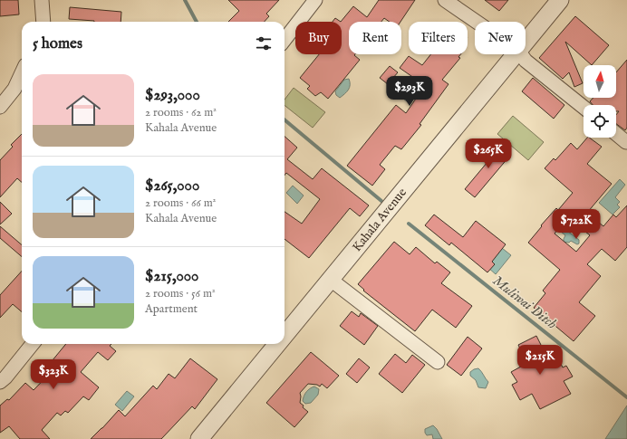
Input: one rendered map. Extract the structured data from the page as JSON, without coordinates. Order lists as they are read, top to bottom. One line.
{"streets":{"street":["Kahala Avenue"]},"water":["Muliwai Ditch"],"north":"top","page":{"chip":["Buy","Rent","Filters","New"],"heading":"5 homes","list":[{"name":"$293,000","note":"2 rooms · 62 m² · Kahala Avenue"},{"name":"$265,000","note":"2 rooms · 66 m² · Kahala Avenue"},{"name":"$215,000","note":"2 rooms · 56 m² · Apartment"}],"price":["$293K","$265K","$722K","$215K","$323K"]}}
